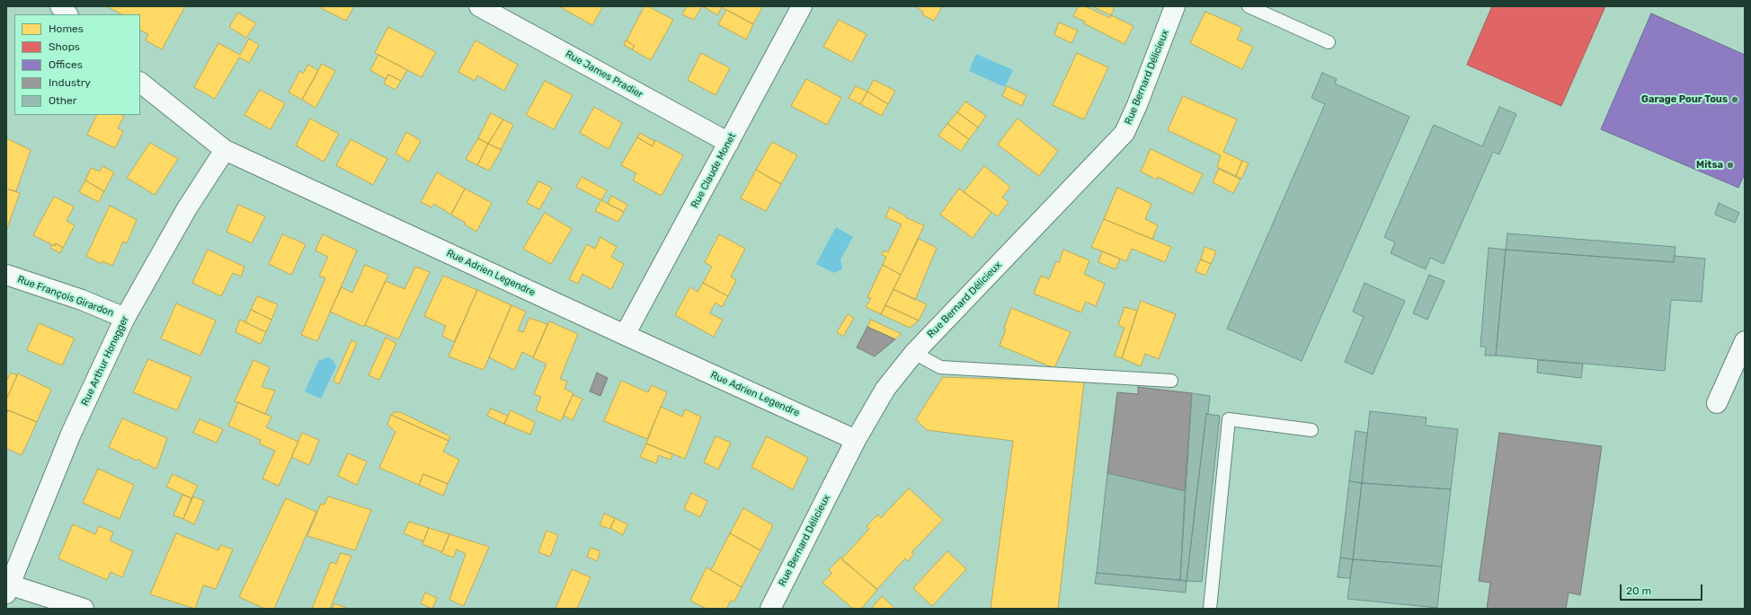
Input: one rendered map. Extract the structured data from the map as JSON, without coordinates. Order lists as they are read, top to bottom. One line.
{"streets":{"street":["Rue James Pradier","Rue Bernard Délicieux","Rue Claude Monet","Rue Adrien Legendre","Rue François Girardon","Rue Arthur Honegger"]},"crossings":[["Rue James Pradier","Rue Claude Monet"],["Rue Bernard Délicieux","Rue Adrien Legendre"],["Rue Claude Monet","Rue Adrien Legendre"],["Rue Adrien Legendre","Rue Arthur Honegger"],["Rue François Girardon","Rue Arthur Honegger"]],"places":["Garage Pour Tous","Mitsa"],"legend":["Homes","Shops","Offices","Industry","Other"],"scale_bar":"20 m"}
